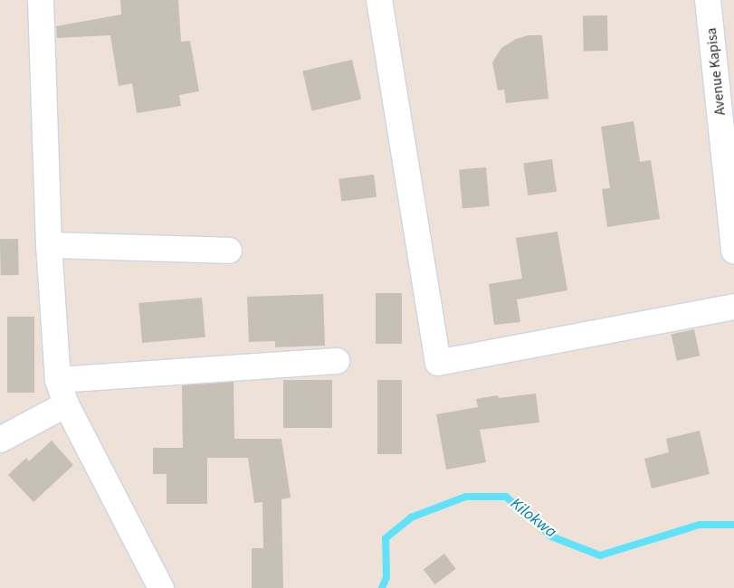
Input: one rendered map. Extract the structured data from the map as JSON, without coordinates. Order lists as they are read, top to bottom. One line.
{"streets":{"street":["Avenue Kapisa"]},"water":["Kilokwa"]}
